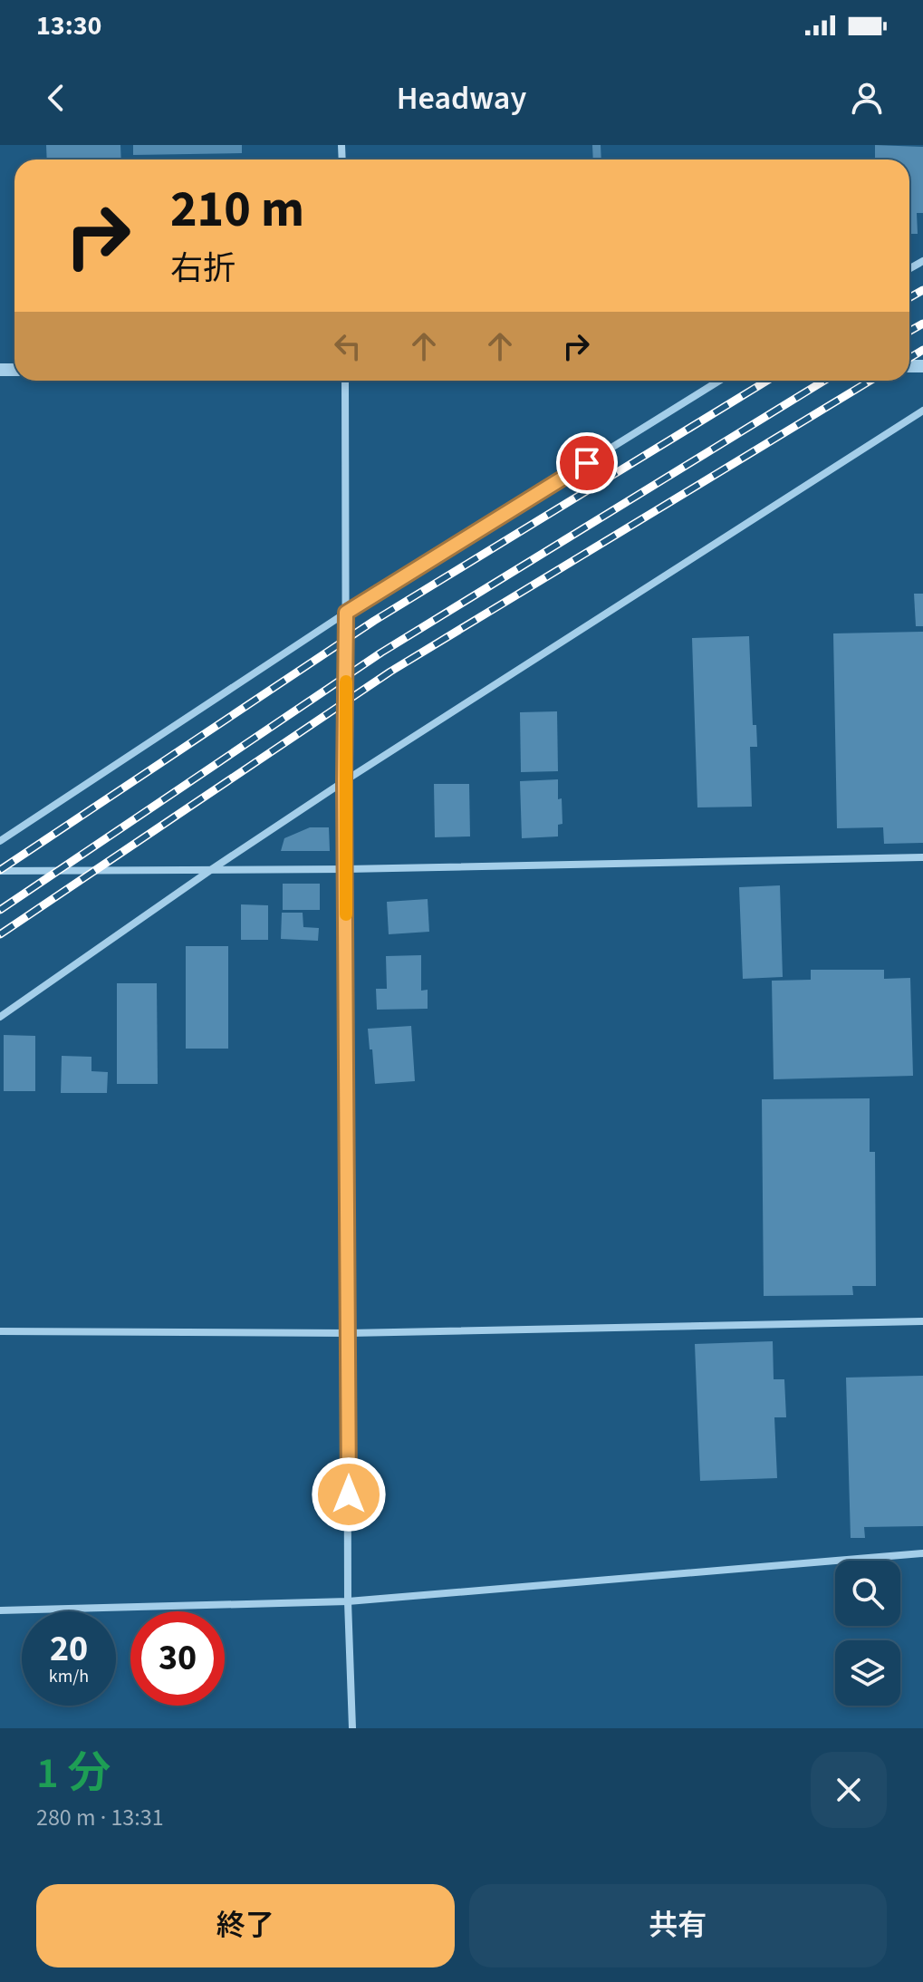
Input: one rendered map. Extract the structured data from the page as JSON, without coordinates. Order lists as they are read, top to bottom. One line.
{"page":{"status":"13:30","header":"Headway","turn":["210 m","右折"],"speed":"20 km/h","limit":"30","heading":["1 分","280 m · 13:31"],"buttons":["終了","共有"]}}
